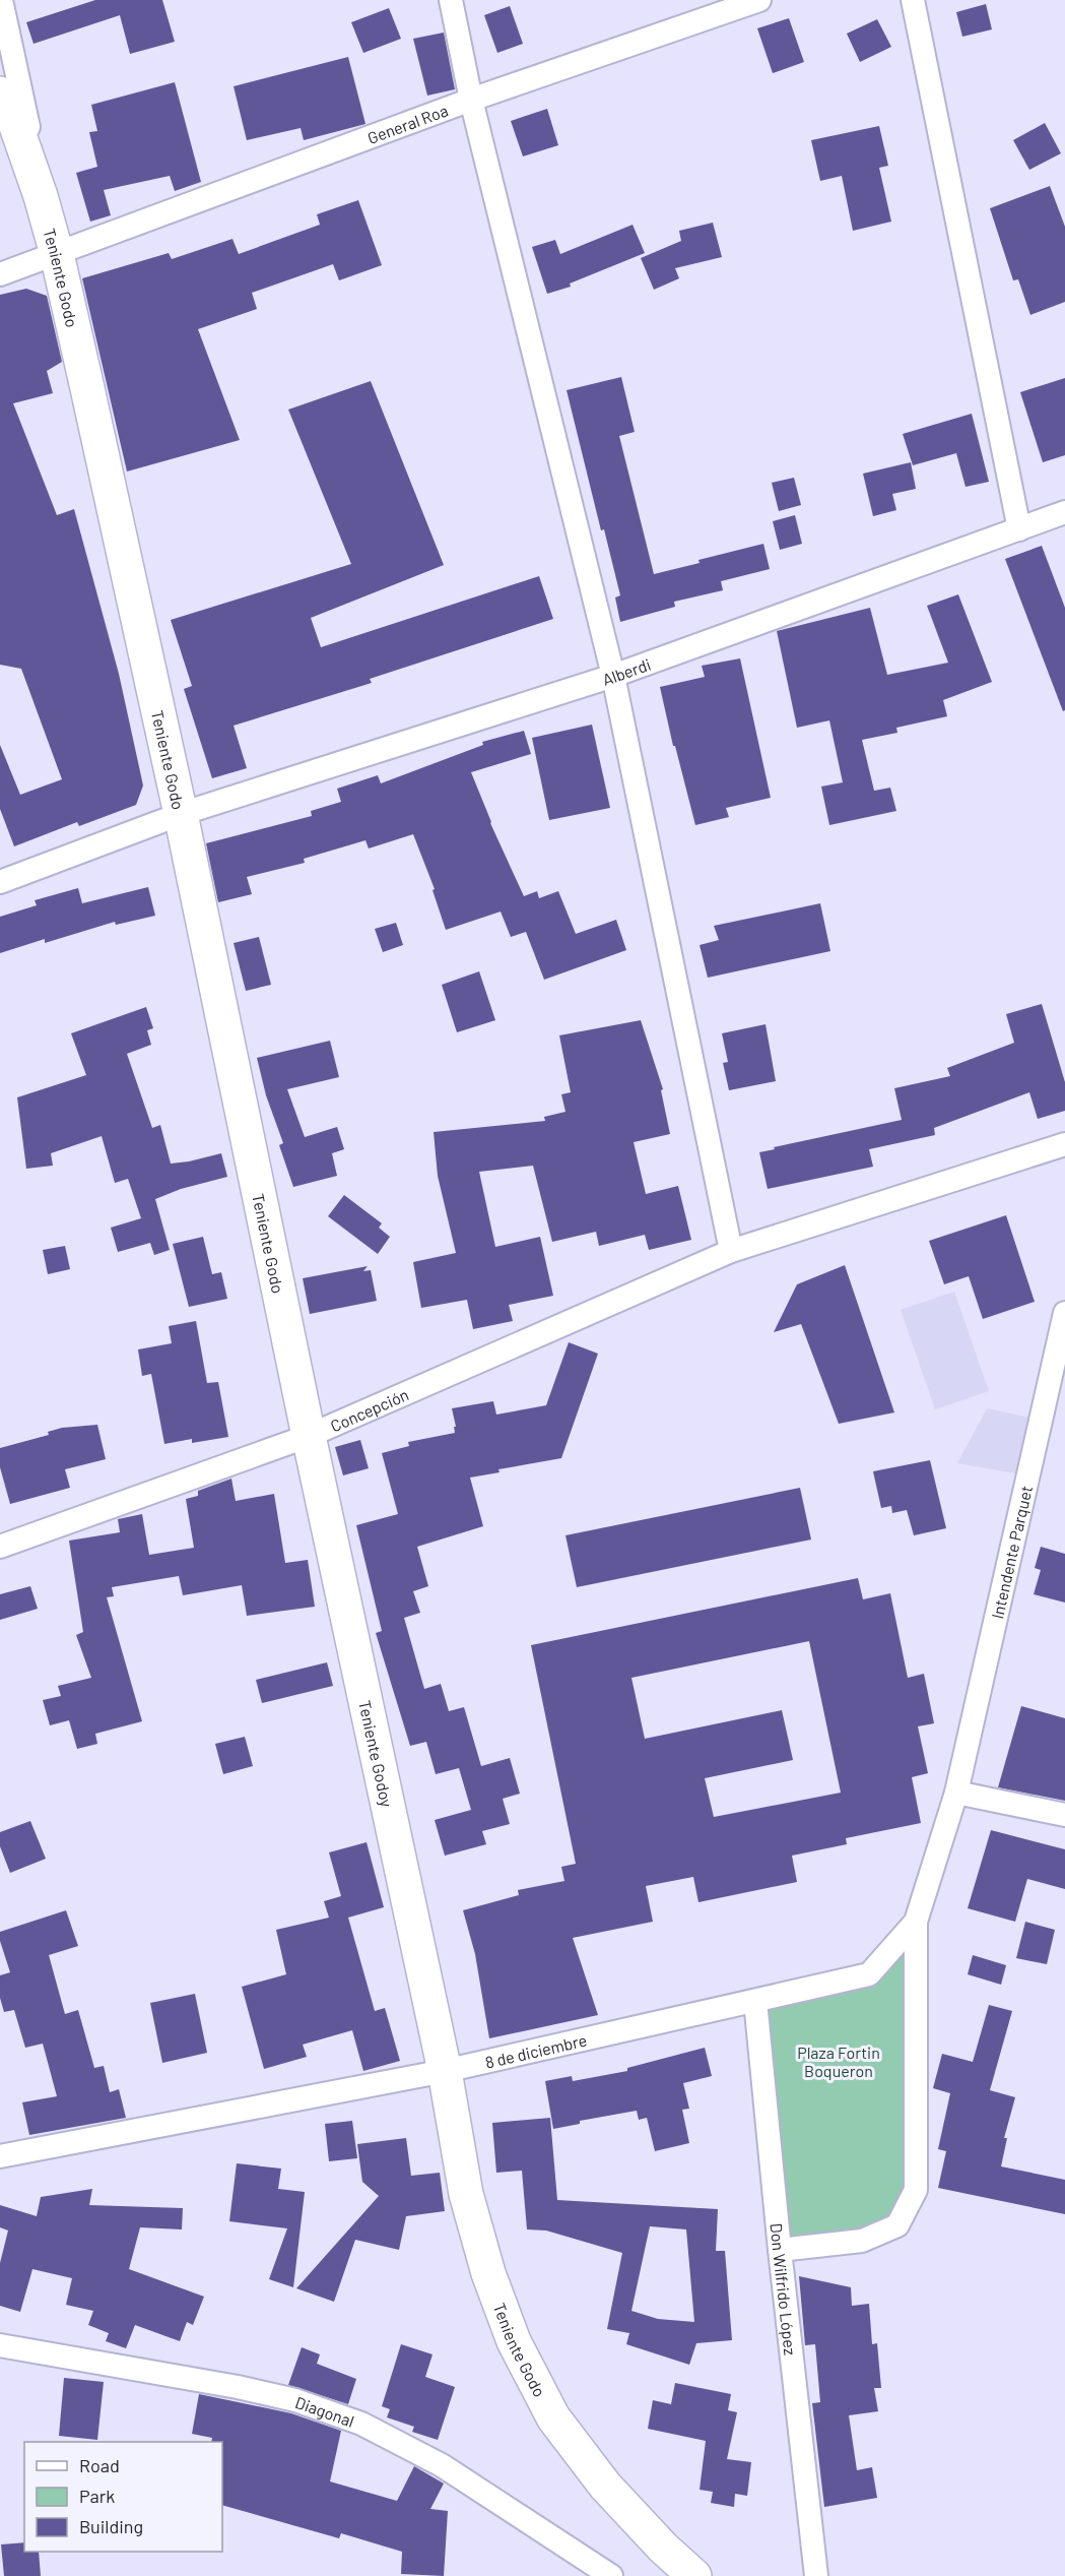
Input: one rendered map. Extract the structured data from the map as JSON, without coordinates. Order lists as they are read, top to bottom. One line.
{"streets":{"main road":["Teniente Godo","Teniente Godoy"],"street":["General Roa","Alberdi","Concepción","Intendente Parquet","8 de diciembre","Don Wilfrido López","Diagonal"]},"crossings":[["General Roa","Teniente Godo"],["Teniente Godo","Alberdi"],["Teniente Godo","Concepción"],["Teniente Godo","Teniente Godoy"],["Teniente Godo","8 de diciembre"],["Concepción","Teniente Godoy"],["Intendente Parquet","8 de diciembre"],["Teniente Godoy","8 de diciembre"],["8 de diciembre","Don Wilfrido López"]],"parks":["Plaza Fortin Boqueron"],"legend":["Road","Park","Building"]}
